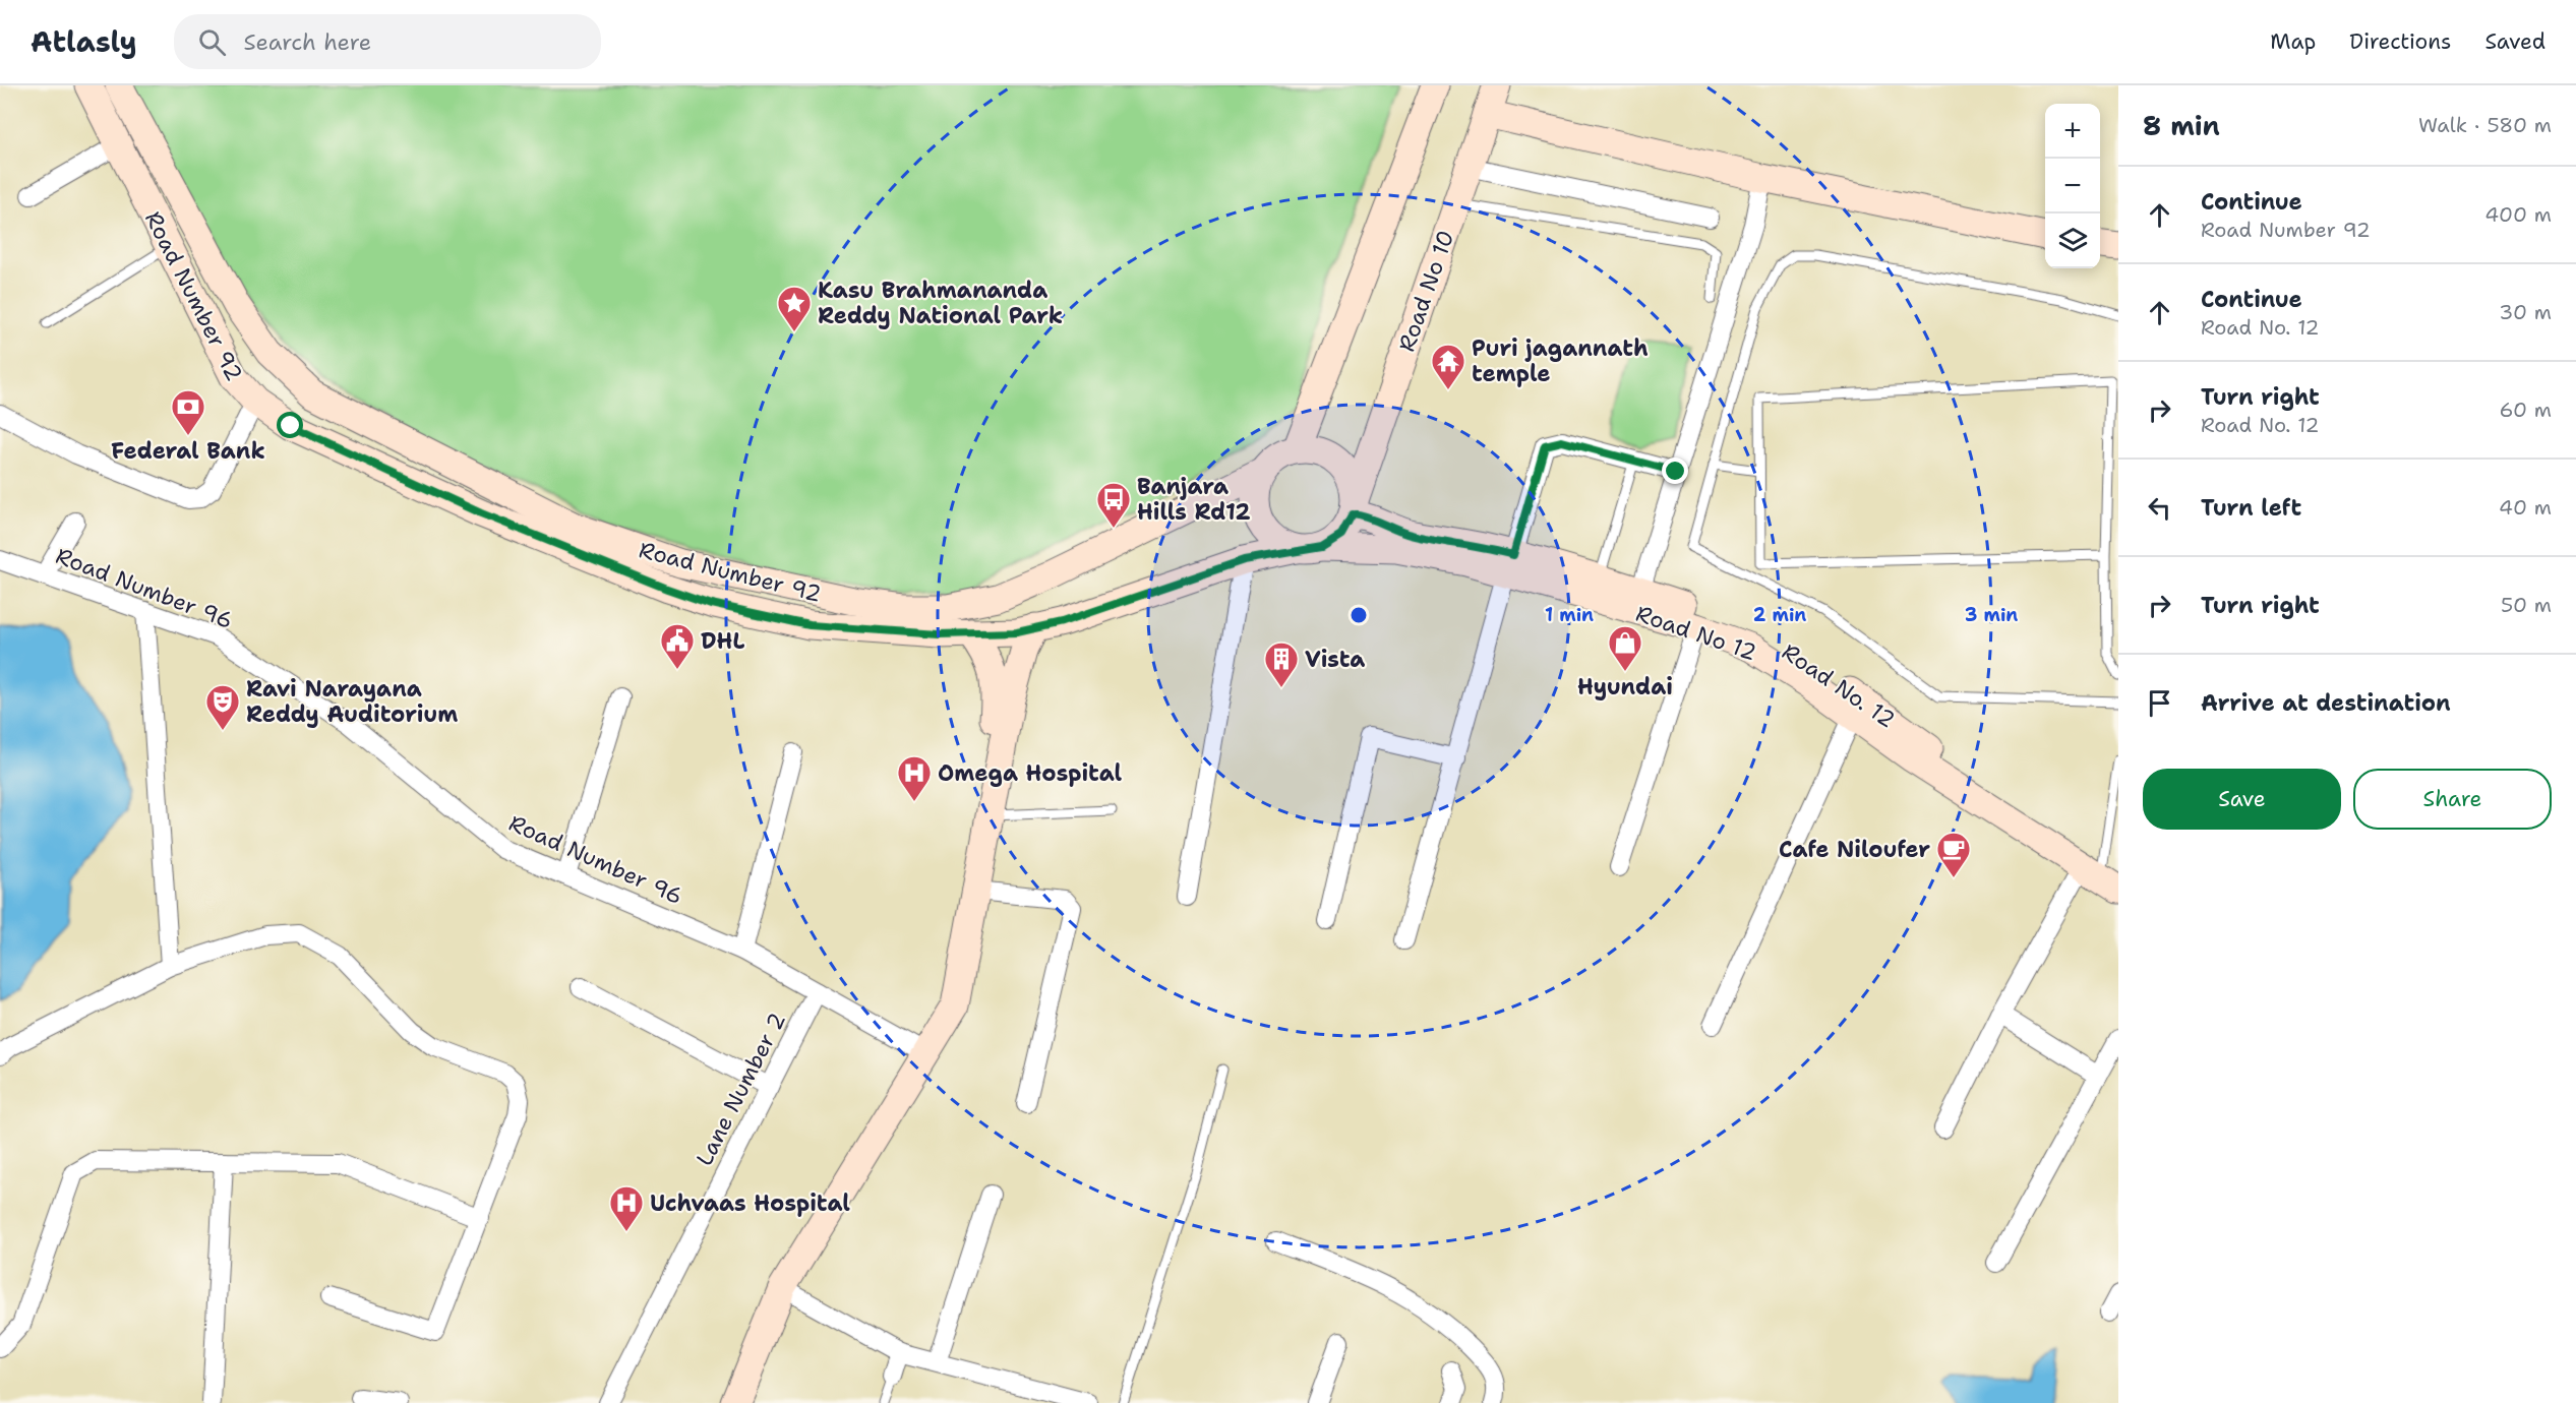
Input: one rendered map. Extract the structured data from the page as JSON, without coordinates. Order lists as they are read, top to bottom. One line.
{"streets":{"main road":["Road No 10","Road Number 92","Road No 12","Road No. 12"],"street":["Road Number 96","Lane Number 2"]},"crossings":[["Road No 10","Road Number 92"],["Road No 10","Road No 12"],["Road No 10","Road No. 12"],["Road Number 92","Road No 12"],["Road Number 92","Road No. 12"],["Road Number 96","Lane Number 2"],["Road No 12","Road No. 12"]],"places":{"place":["Kasu Brahmananda Reddy National Park"],"temple":["Puri jagannath temple"],"bank":["Federal Bank"],"bus stop":["Banjara Hills Rd12"],"public building":["DHL"],"shop":["Hyundai"],"building":["Vista"],"theatre":["Ravi Narayana Reddy Auditorium"],"hospital":["Omega Hospital","Uchvaas Hospital"],"cafe":["Cafe Niloufer"]},"page":{"header":"Atlasly","search":"Search here","nav":["Map","Directions","Saved"],"heading":["8 min","Walk · 580 m"],"map_buttons":["+","−"],"list":[["Continue","Road Number 92","400 m"],["Continue","Road No. 12","30 m"],["Turn right","Road No. 12","60 m"],["Turn left","40 m"],["Turn right","50 m"],"Arrive at destination"],"buttons":["Save","Share"]},"rings":["1 min","2 min","3 min"]}
